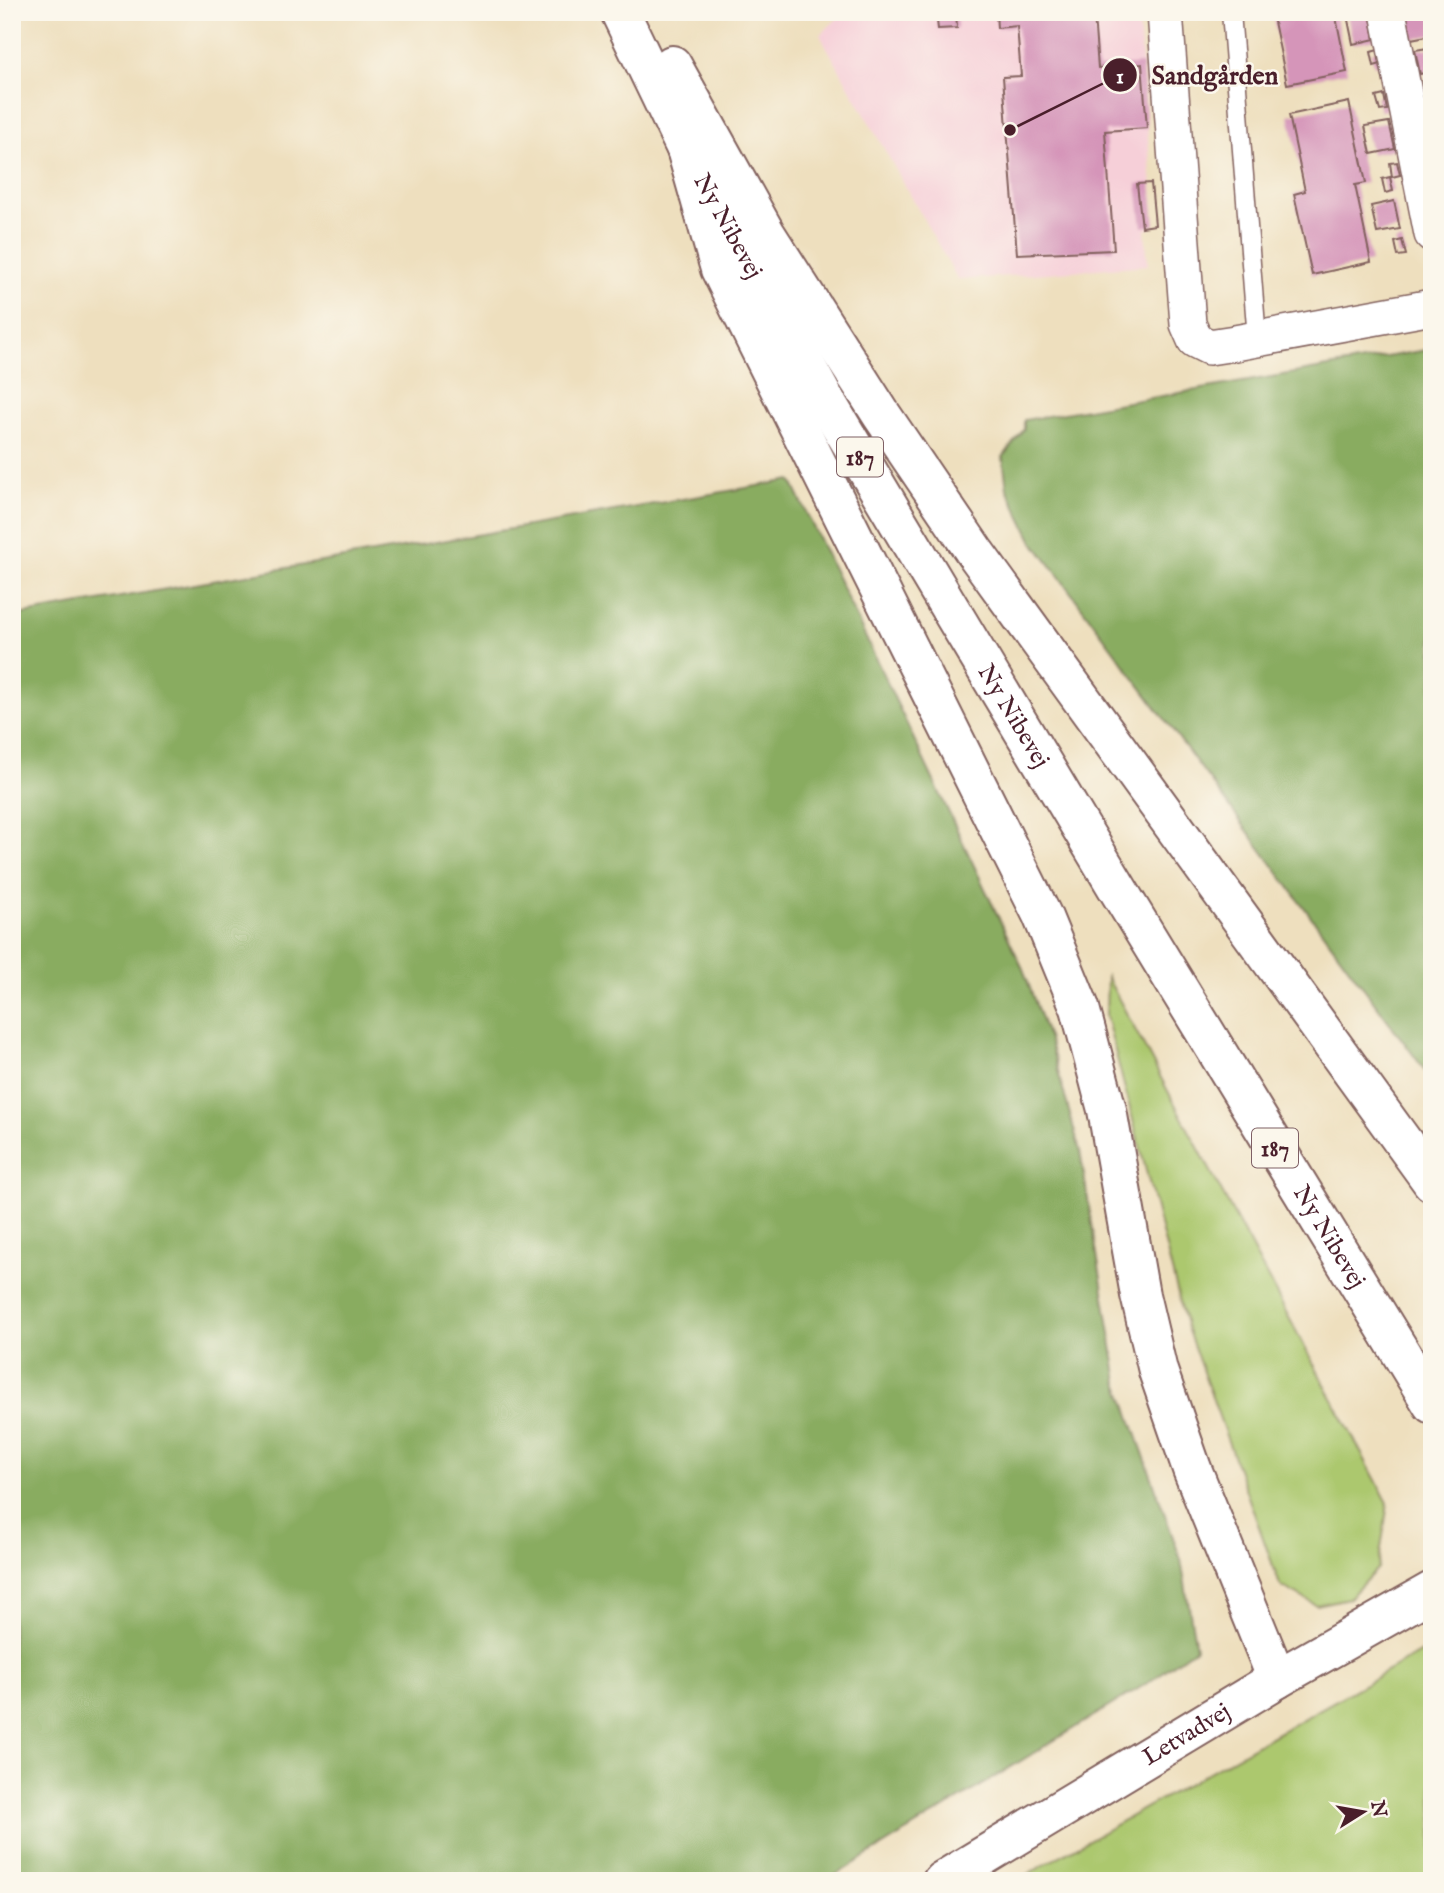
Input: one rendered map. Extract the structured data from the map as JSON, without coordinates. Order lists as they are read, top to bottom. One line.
{"streets":{"main road":["Ny Nibevej","187","Letvadvej"]},"places":["Sandgården"],"north":"right"}
